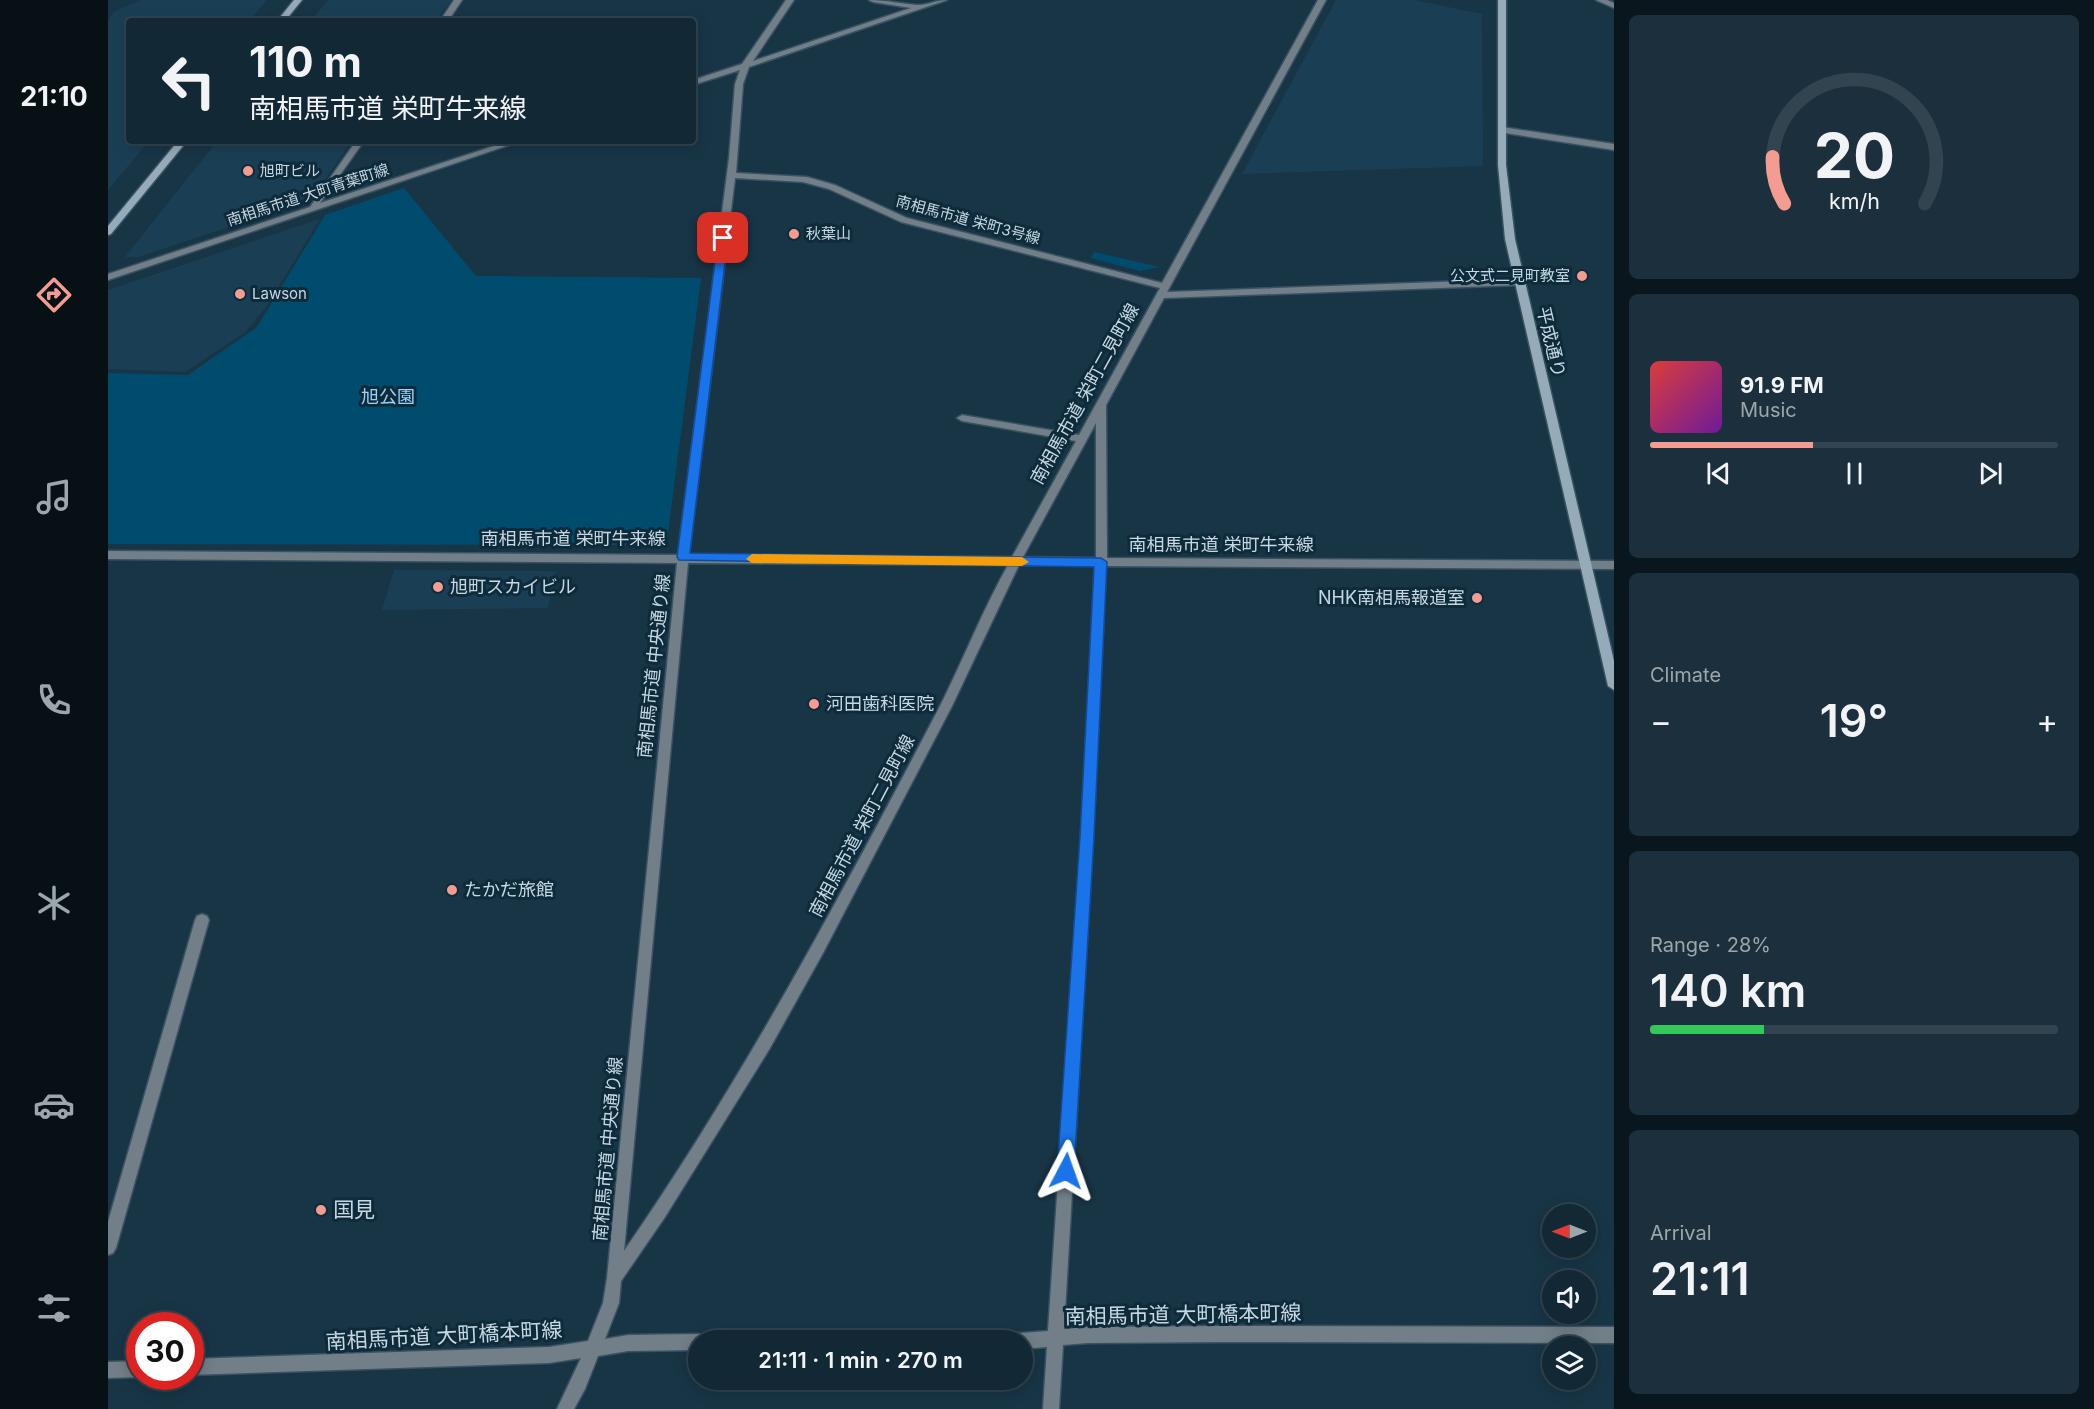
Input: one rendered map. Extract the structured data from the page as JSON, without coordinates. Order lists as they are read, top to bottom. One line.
{"streets":{"street":["南相馬市道 大町青葉町線","南相馬市道 栄町3号線","平成通り","南相馬市道 栄町二見町線","南相馬市道 栄町牛来線","南相馬市道 中央通り線","南相馬市道 大町橋本町線"]},"crossings":[["南相馬市道 栄町3号線","平成通り"],["南相馬市道 栄町3号線","南相馬市道 栄町二見町線"],["南相馬市道 栄町3号線","南相馬市道 中央通り線"],["平成通り","南相馬市道 栄町牛来線"],["南相馬市道 栄町二見町線","南相馬市道 栄町牛来線"],["南相馬市道 栄町二見町線","南相馬市道 中央通り線"],["南相馬市道 栄町二見町線","南相馬市道 大町橋本町線"],["南相馬市道 栄町牛来線","南相馬市道 中央通り線"]],"parks":["旭公園"],"places":["旭町ビル","秋葉山","公文式二見町教室","Lawson","旭町スカイビル","NHK南相馬報道室","河田歯科医院","たかだ旅館","国見"],"north":"left","page":{"tabs":"21:10","turn":["110 m","南相馬市道 栄町牛来線"],"song":["91.9 FM","Music"],"tile":["Climate",["Range · 28%","140 km"],["Arrival","21:11"]],"heat":["−","19°","+"],"limit":"30","trip":"21:11 · 1 min · 270 m","gauge":["20","km/h"]}}
